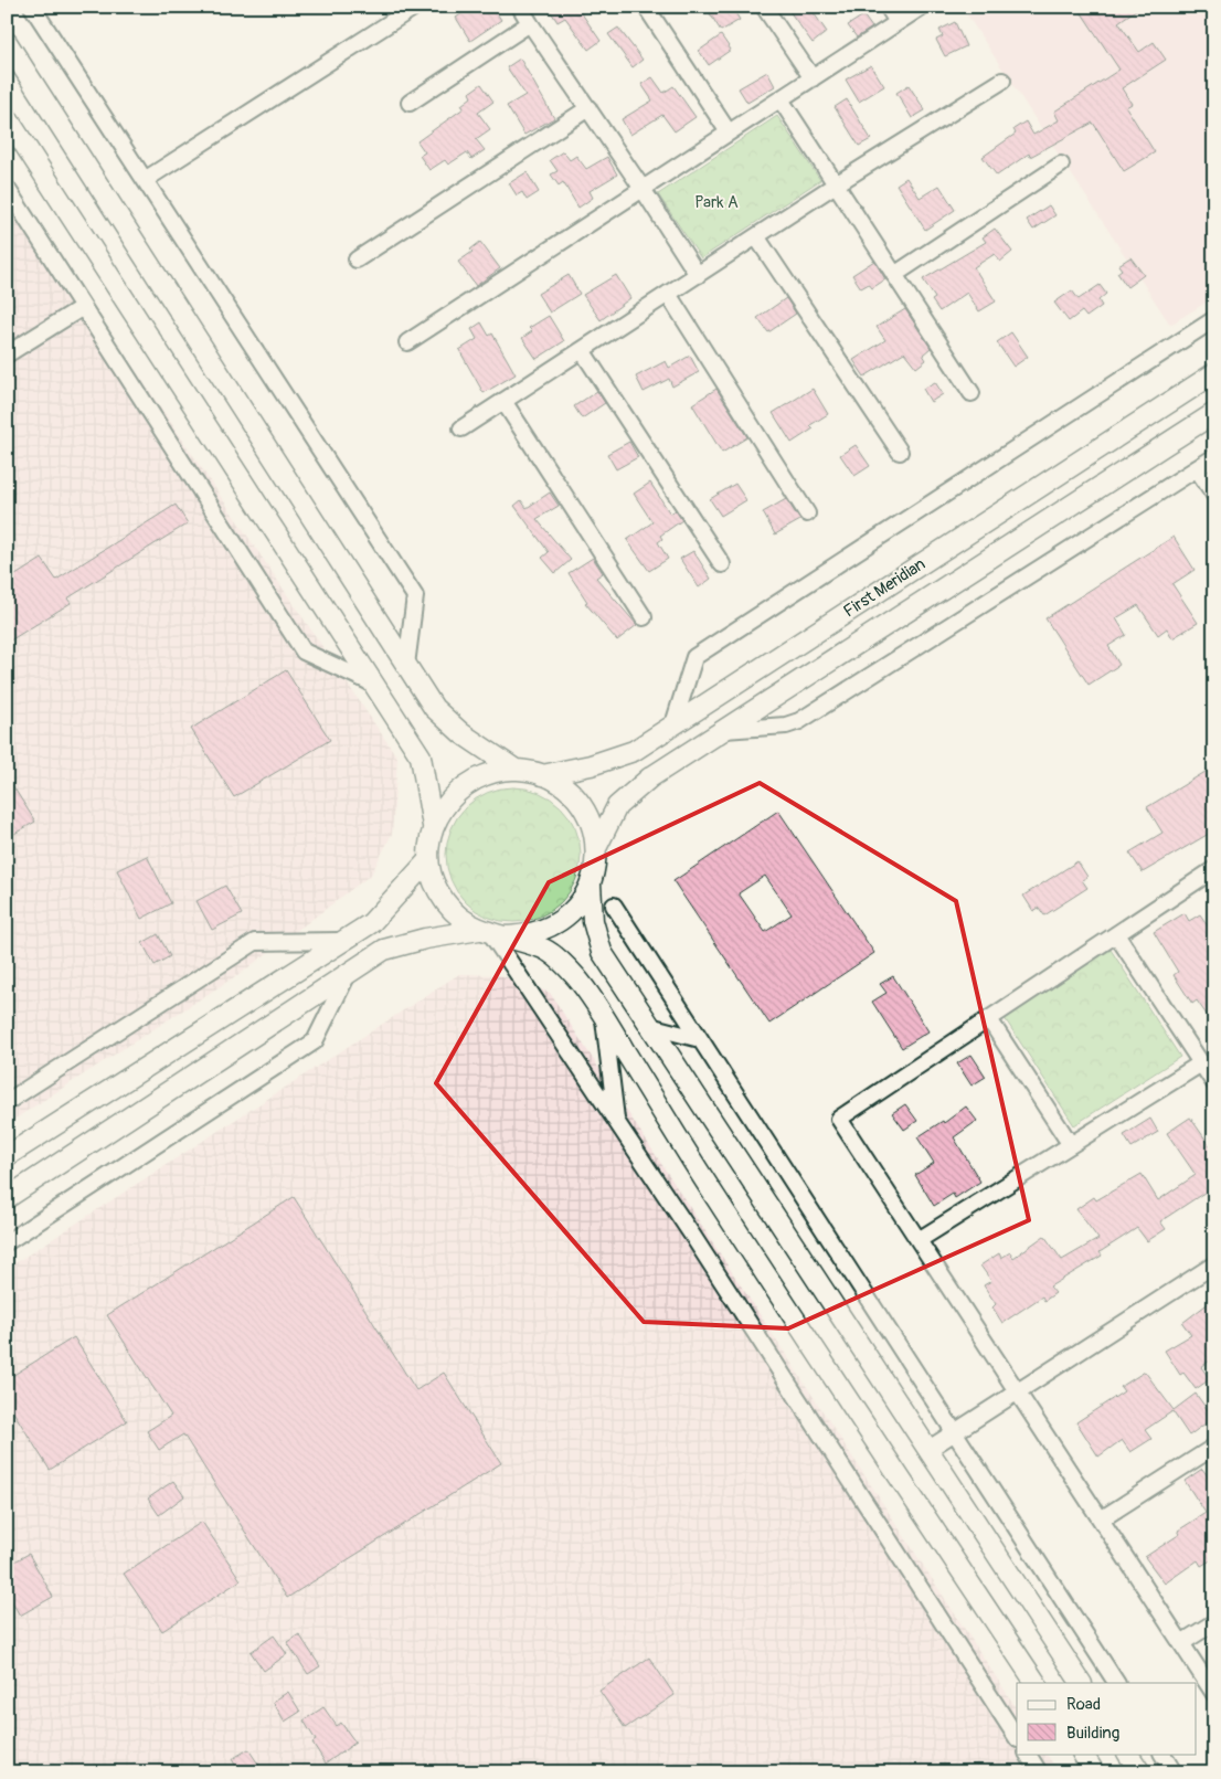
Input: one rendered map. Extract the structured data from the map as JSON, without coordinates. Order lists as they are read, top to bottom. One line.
{"streets":{"street":["First Meridian"]},"parks":["Park A"],"legend":["Road","Building"]}
